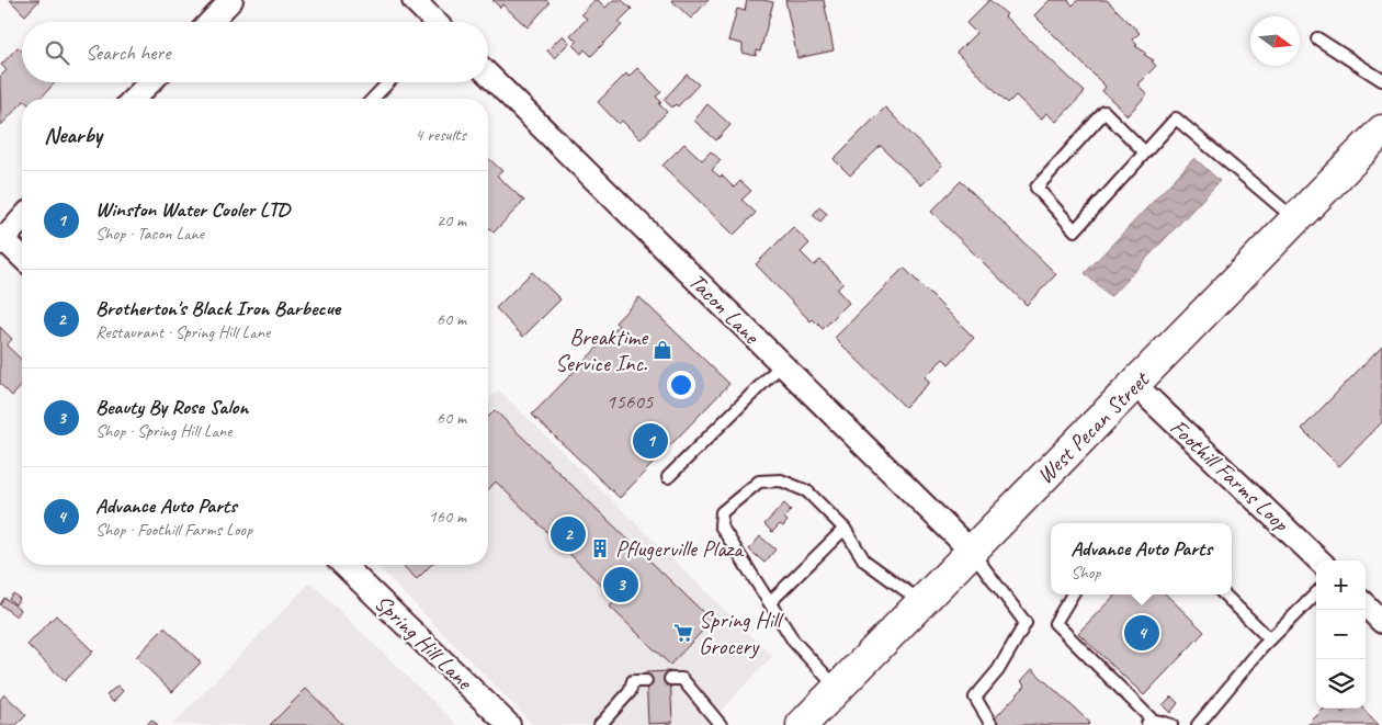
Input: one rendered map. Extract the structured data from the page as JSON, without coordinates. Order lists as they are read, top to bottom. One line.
{"streets":{"main road":["West Pecan Street"],"street":["Tacon Lane","Foothill Farms Loop","Spring Hill Lane"]},"crossings":[["Tacon Lane","West Pecan Street"],["West Pecan Street","Foothill Farms Loop"]],"places":{"shop":["Breaktime Service Inc."],"building":["Pflugerville Plaza"],"supermarket":["Spring Hill Grocery"]},"house_numbers":["15605"],"north":"right","page":{"search":"Search here","heading":["Nearby","4 results"],"list":[{"mark":"1","name":"Winston Water Cooler LTD","note":"Shop · Tacon Lane","value":"20 m"},{"mark":"2","name":"Brotherton's Black Iron Barbecue","note":"Restaurant · Spring Hill Lane","value":"60 m"},{"mark":"3","name":"Beauty By Rose Salon","note":"Shop · Spring Hill Lane","value":"60 m"},{"mark":"4","name":"Advance Auto Parts","note":"Shop · Foothill Farms Loop","value":"160 m"}],"pins":["1","2","3","4"],"popup":["Advance Auto Parts","Shop"],"map_buttons":["+","−"]}}
